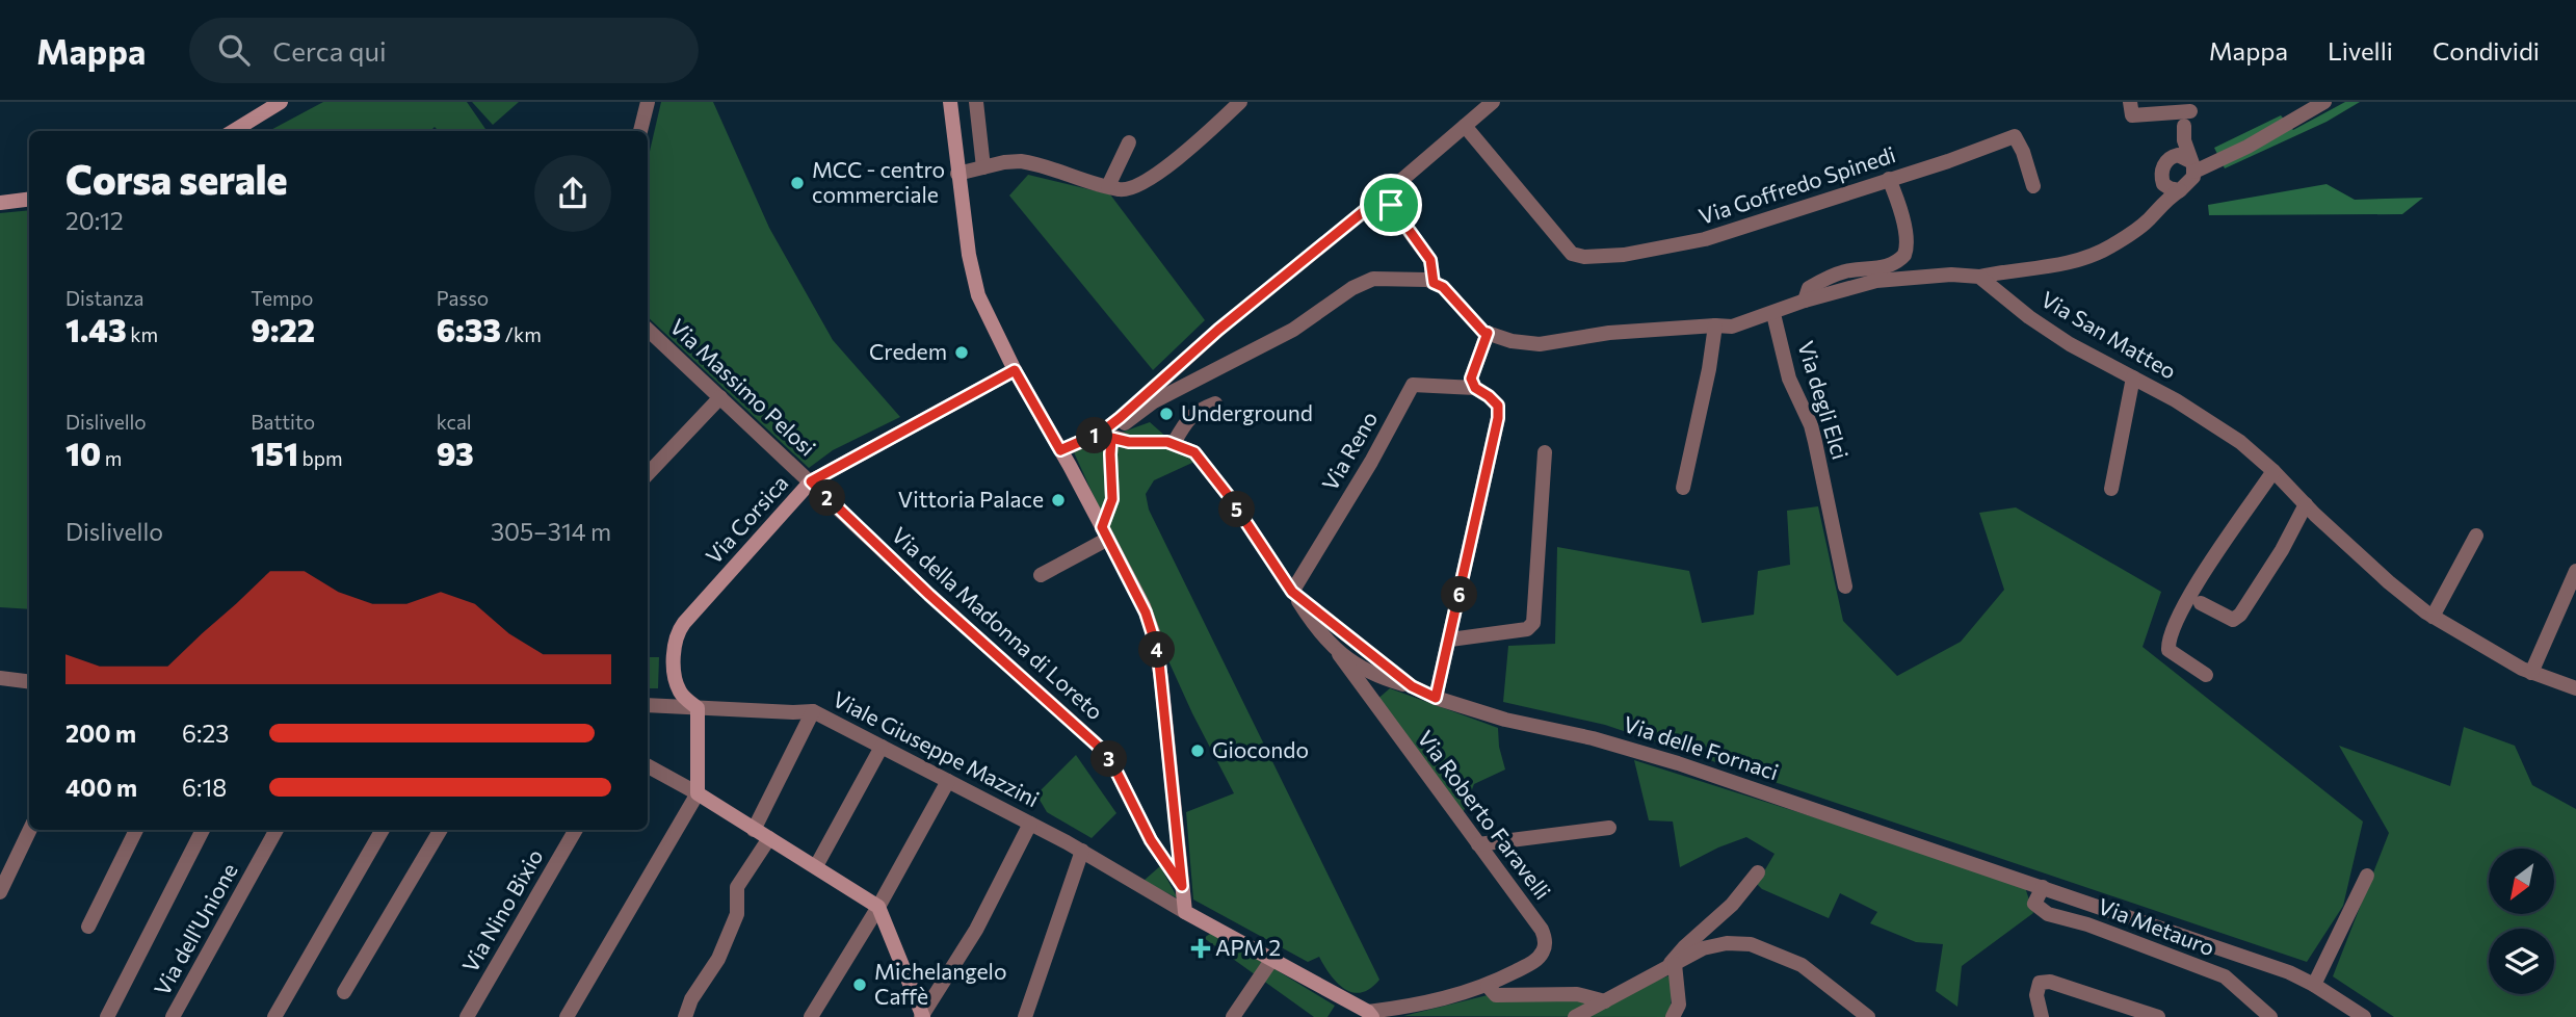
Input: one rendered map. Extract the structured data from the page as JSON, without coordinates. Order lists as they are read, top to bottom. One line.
{"streets":{"main road":["Via Corsica"],"street":["Via Goffredo Spinedi","Via San Matteo","Via Massimo Pelosi","Via degli Elci","Via Reno","Via della Madonna di Loreto","Via delle Fornaci","Viale Giuseppe Mazzini","Via Roberto Faravelli","Via Nino Bixio","Via Metauro","Via dell'Unione"]},"crossings":[["Via Massimo Pelosi","Via Corsica"],["Via Massimo Pelosi","Via della Madonna di Loreto"],["Via Reno","Via delle Fornaci"],["Via Reno","Via Roberto Faravelli"],["Via Corsica","Via della Madonna di Loreto"],["Via Corsica","Viale Giuseppe Mazzini"],["Via delle Fornaci","Via Roberto Faravelli"],["Via delle Fornaci","Via Metauro"]],"places":{"other":["MCC - centro commerciale","Credem","Underground","Vittoria Palace","Giocondo","Michelangelo Caffè"],"health":["APM 2"]},"north":"bottom left","page":{"header":"Mappa","search":"Cerca qui","nav":["Mappa","Livelli","Condividi"],"heading":["Corsa serale","20:12"],"stats":[["Distanza","1.43 km"],["Tempo","9:22"],["Passo","6:33 /km"],["Dislivello","10 m"],["Battito","151 bpm"],["kcal","93"]],"pins":["1","2","5","6","4","3"],"chart":["Dislivello","305–314 m"],"list":[{"name":"200 m","note":"6:23"},{"name":"400 m","note":"6:18"}]}}
